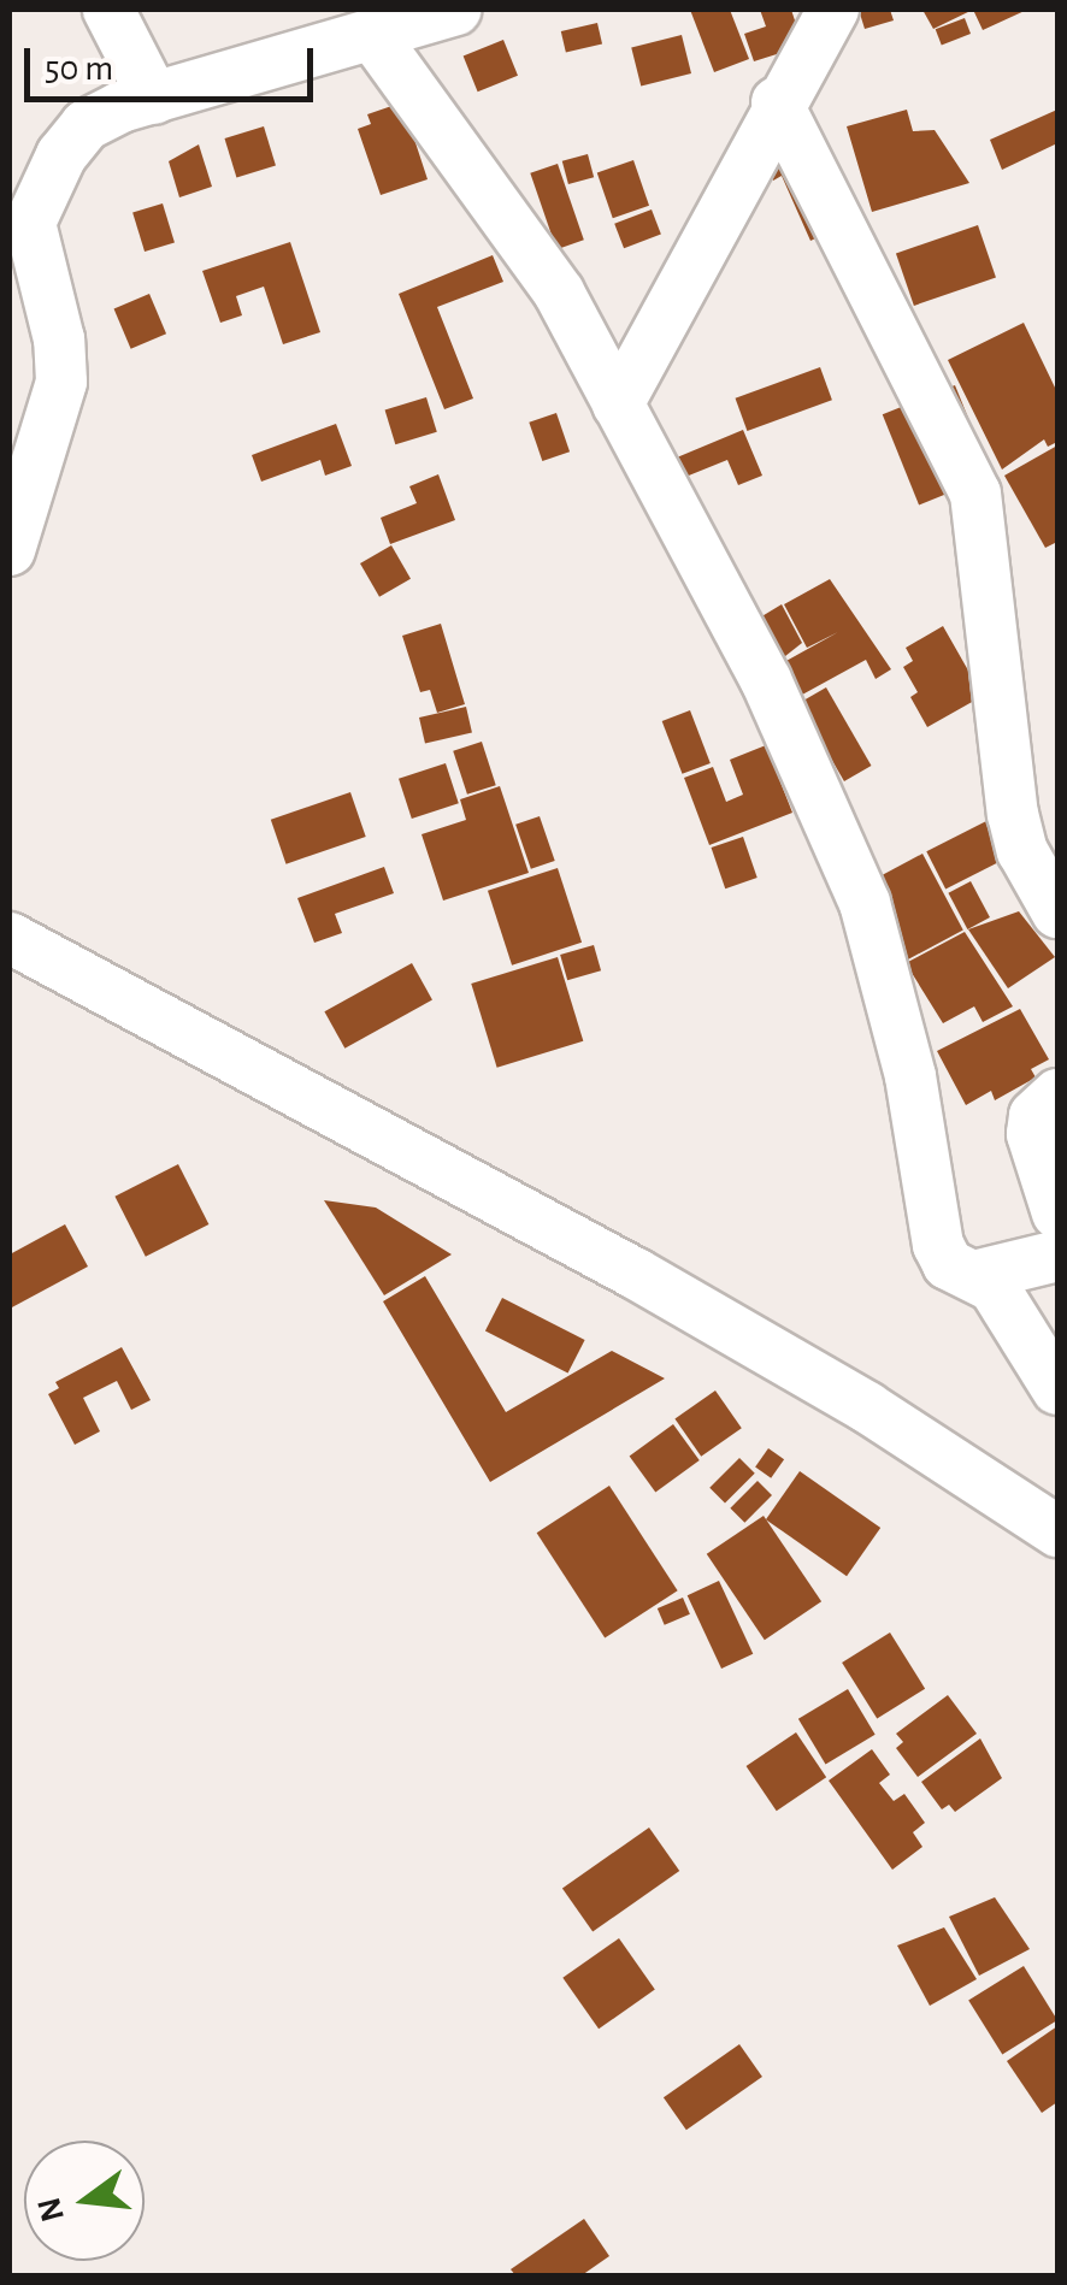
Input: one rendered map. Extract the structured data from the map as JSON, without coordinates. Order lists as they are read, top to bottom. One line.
{"scale_bar":"50 m","north":"left"}
